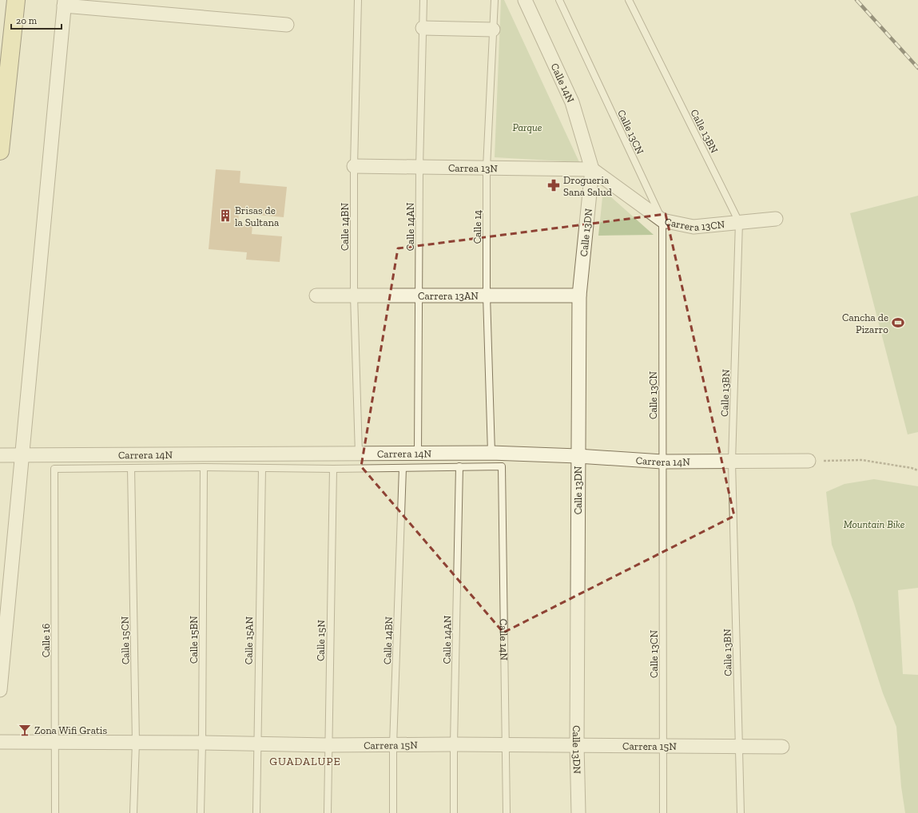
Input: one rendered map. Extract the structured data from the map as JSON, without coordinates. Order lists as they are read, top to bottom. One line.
{"streets":{"street":["Calle 14N","Carrea 13N","Carrera 13CN","Calle 13DN","Carrera 13AN","Carrera 14N","Carrera 15N"],"lane":["Calle 13BN","Calle 13CN","Calle 14BN","Calle 14AN","Calle 14","Calle 15BN","Calle 16","Calle 15CN","Calle 15AN","Calle 15N"]},"crossings":[["Calle 14N","Carrea 13N"],["Calle 14N","Carrera 13CN"],["Calle 14N","Calle 14AN"],["Calle 14N","Calle 13DN"],["Calle 14N","Carrera 15N"],["Calle 13BN","Carrera 13CN"],["Calle 13BN","Carrera 14N"],["Calle 13BN","Carrera 15N"],["Calle 13CN","Carrera 13CN"],["Calle 13CN","Carrera 14N"],["Calle 13CN","Carrera 15N"],["Carrea 13N","Carrera 13CN"],["Carrea 13N","Calle 14BN"],["Carrea 13N","Calle 14AN"],["Carrea 13N","Calle 14"],["Carrea 13N","Calle 13DN"],["Carrera 13CN","Calle 13DN"],["Calle 14BN","Carrera 13AN"],["Calle 14BN","Carrera 14N"],["Calle 14BN","Carrera 15N"],["Calle 14AN","Carrera 13AN"],["Calle 14AN","Carrera 14N"],["Calle 14AN","Carrera 15N"],["Calle 14","Carrera 13AN"],["Calle 14","Carrera 14N"],["Calle 13DN","Carrera 13AN"],["Calle 13DN","Carrera 14N"],["Calle 13DN","Carrera 15N"],["Calle 15BN","Carrera 15N"],["Calle 16","Calle 15CN"],["Calle 16","Carrera 15N"],["Calle 15CN","Carrera 15N"],["Calle 15AN","Carrera 15N"],["Calle 15N","Carrera 15N"]],"districts":["GUADALUPE"],"parks":["Parque","Mountain Bike"],"places":{"pharmacy":["Drogueria Sana Salud"],"building":["Brisas de la Sultana"],"sports":["Cancha de Pizarro"],"bar":["Zona Wifi Gratis"]},"scale_bar":"20 m"}
